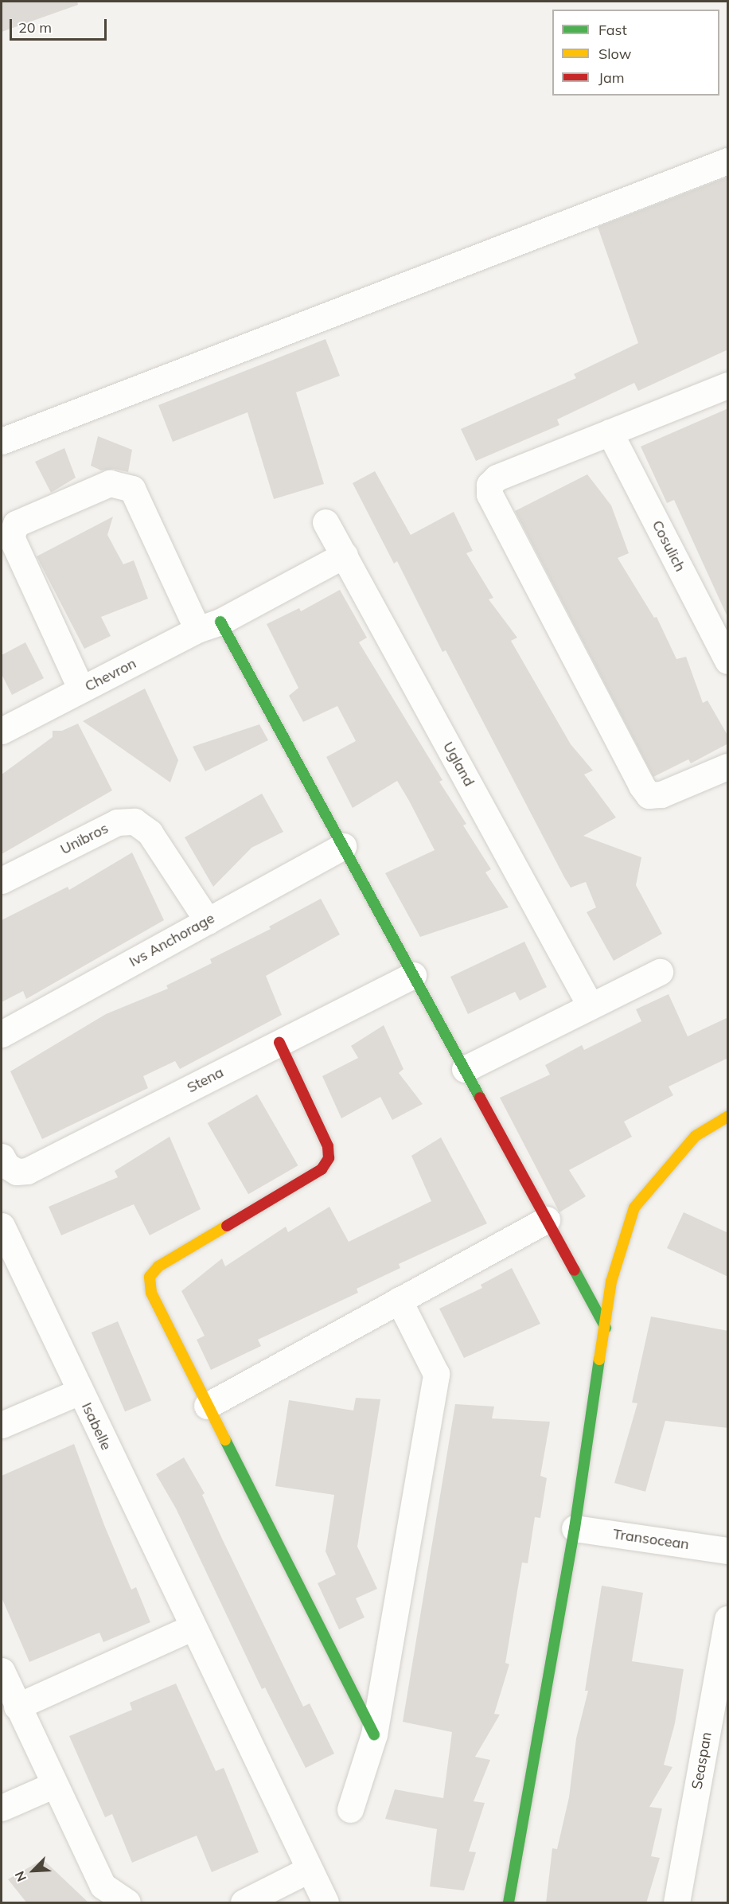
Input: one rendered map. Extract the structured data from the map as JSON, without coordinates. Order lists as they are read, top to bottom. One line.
{"streets":{"street":["Cosulich","Chevron","Ugland","Unibros","Ivs Anchorage","Stena","Isabelle","Transocean","Seaspan"]},"crossings":[["Chevron","Ugland"],["Unibros","Ivs Anchorage"]],"legend":["Fast","Slow","Jam"],"scale_bar":"20 m","north":"bottom left"}
